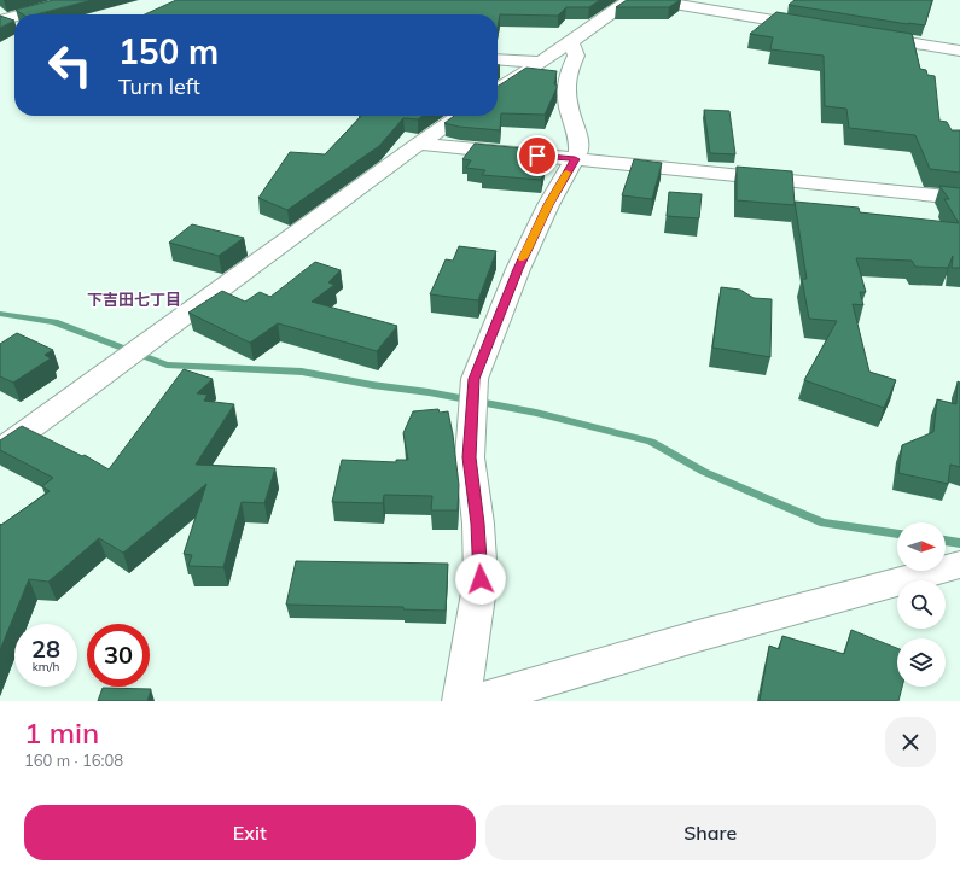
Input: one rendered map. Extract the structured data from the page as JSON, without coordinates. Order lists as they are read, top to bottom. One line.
{"districts":["下吉田七丁目"],"north":"right","page":{"turn":["150 m","Turn left"],"speed":"28 km/h","limit":"30","heading":["1 min","160 m · 16:08"],"buttons":["Exit","Share"]}}
